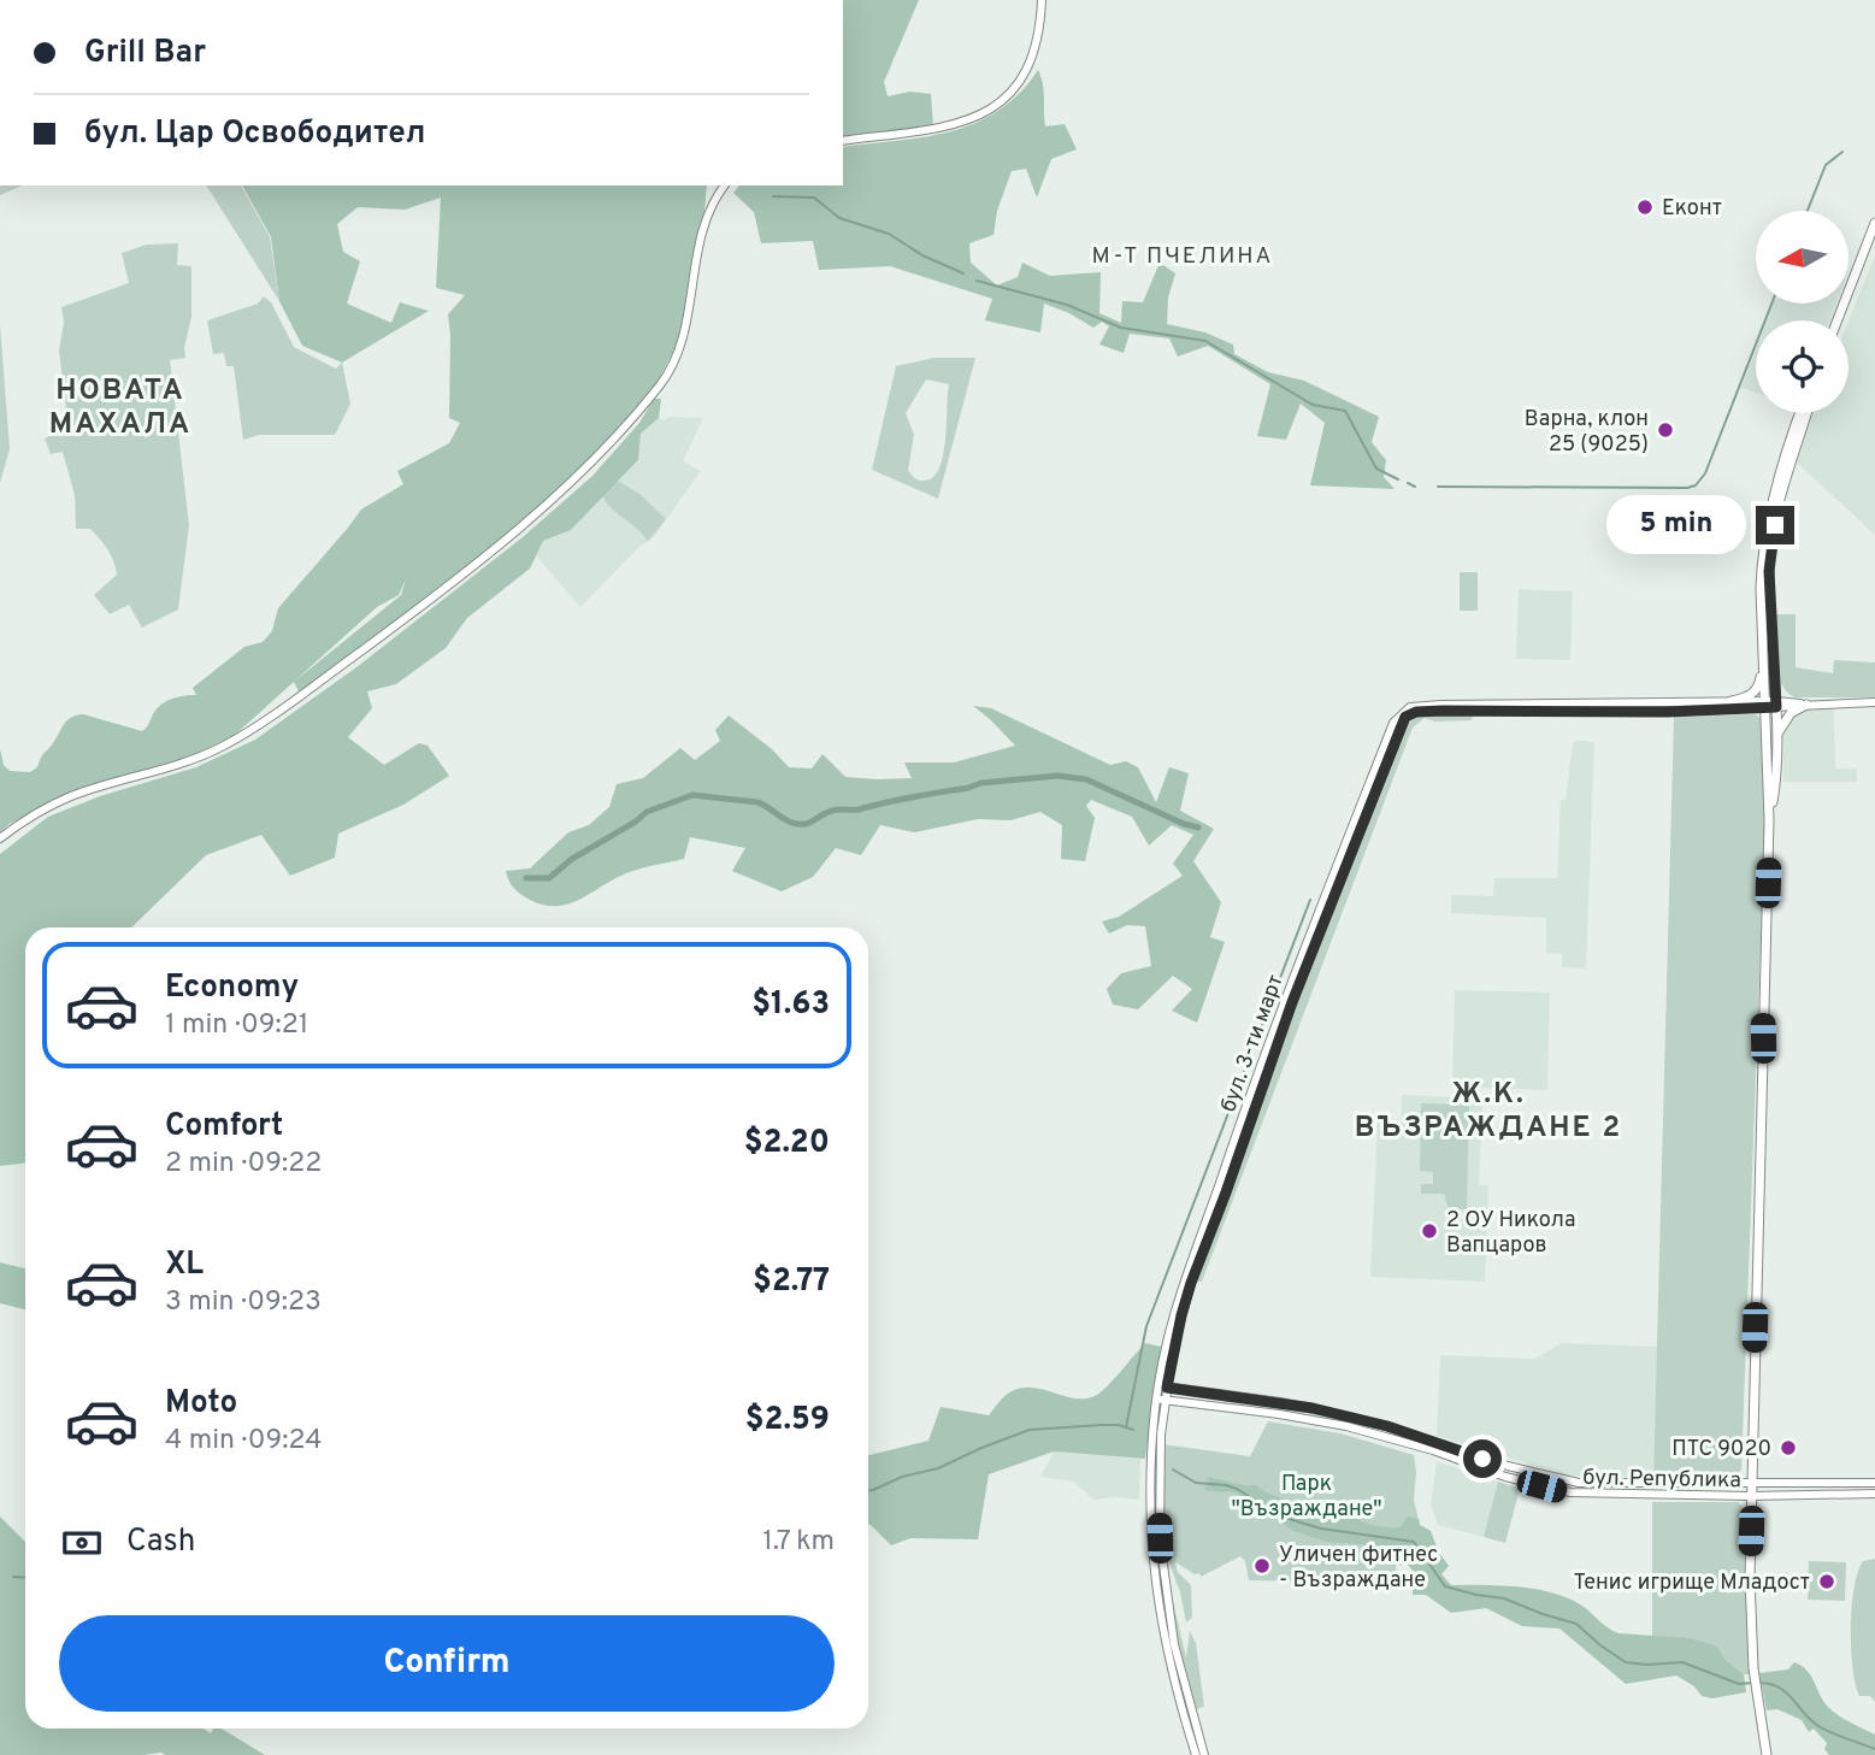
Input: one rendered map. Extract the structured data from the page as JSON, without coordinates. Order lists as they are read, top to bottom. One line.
{"streets":{"street":["бул. 3-ти март","бул. Република"]},"crossings":[["бул. 3-ти март","бул. Република"]],"districts":["М-Т ПЧЕЛИНА","НОВАТА МАХАЛА","Ж.К. ВЪЗРАЖДАНЕ 2"],"parks":["Парк \"Възраждане\""],"places":["Еконт","Варна, клон 25 (9025)","2 ОУ Никола Вапцаров","ПТС 9020","Уличен фитнес - Възраждане","Тенис игрище Младост"],"north":"left","page":{"banner":["Grill Bar","бул. Цар Освободител"],"bubble":"5 min","list":[{"name":"Economy","note":"1 min · 09:21","value":"$1.63"},{"name":"Comfort","note":"2 min · 09:22","value":"$2.20"},{"name":"XL","note":"3 min · 09:23","value":"$2.77"},{"name":"Moto","note":"4 min · 09:24","value":"$2.59"}],"pay":["Cash","1.7 km"],"buttons":"Confirm"}}
